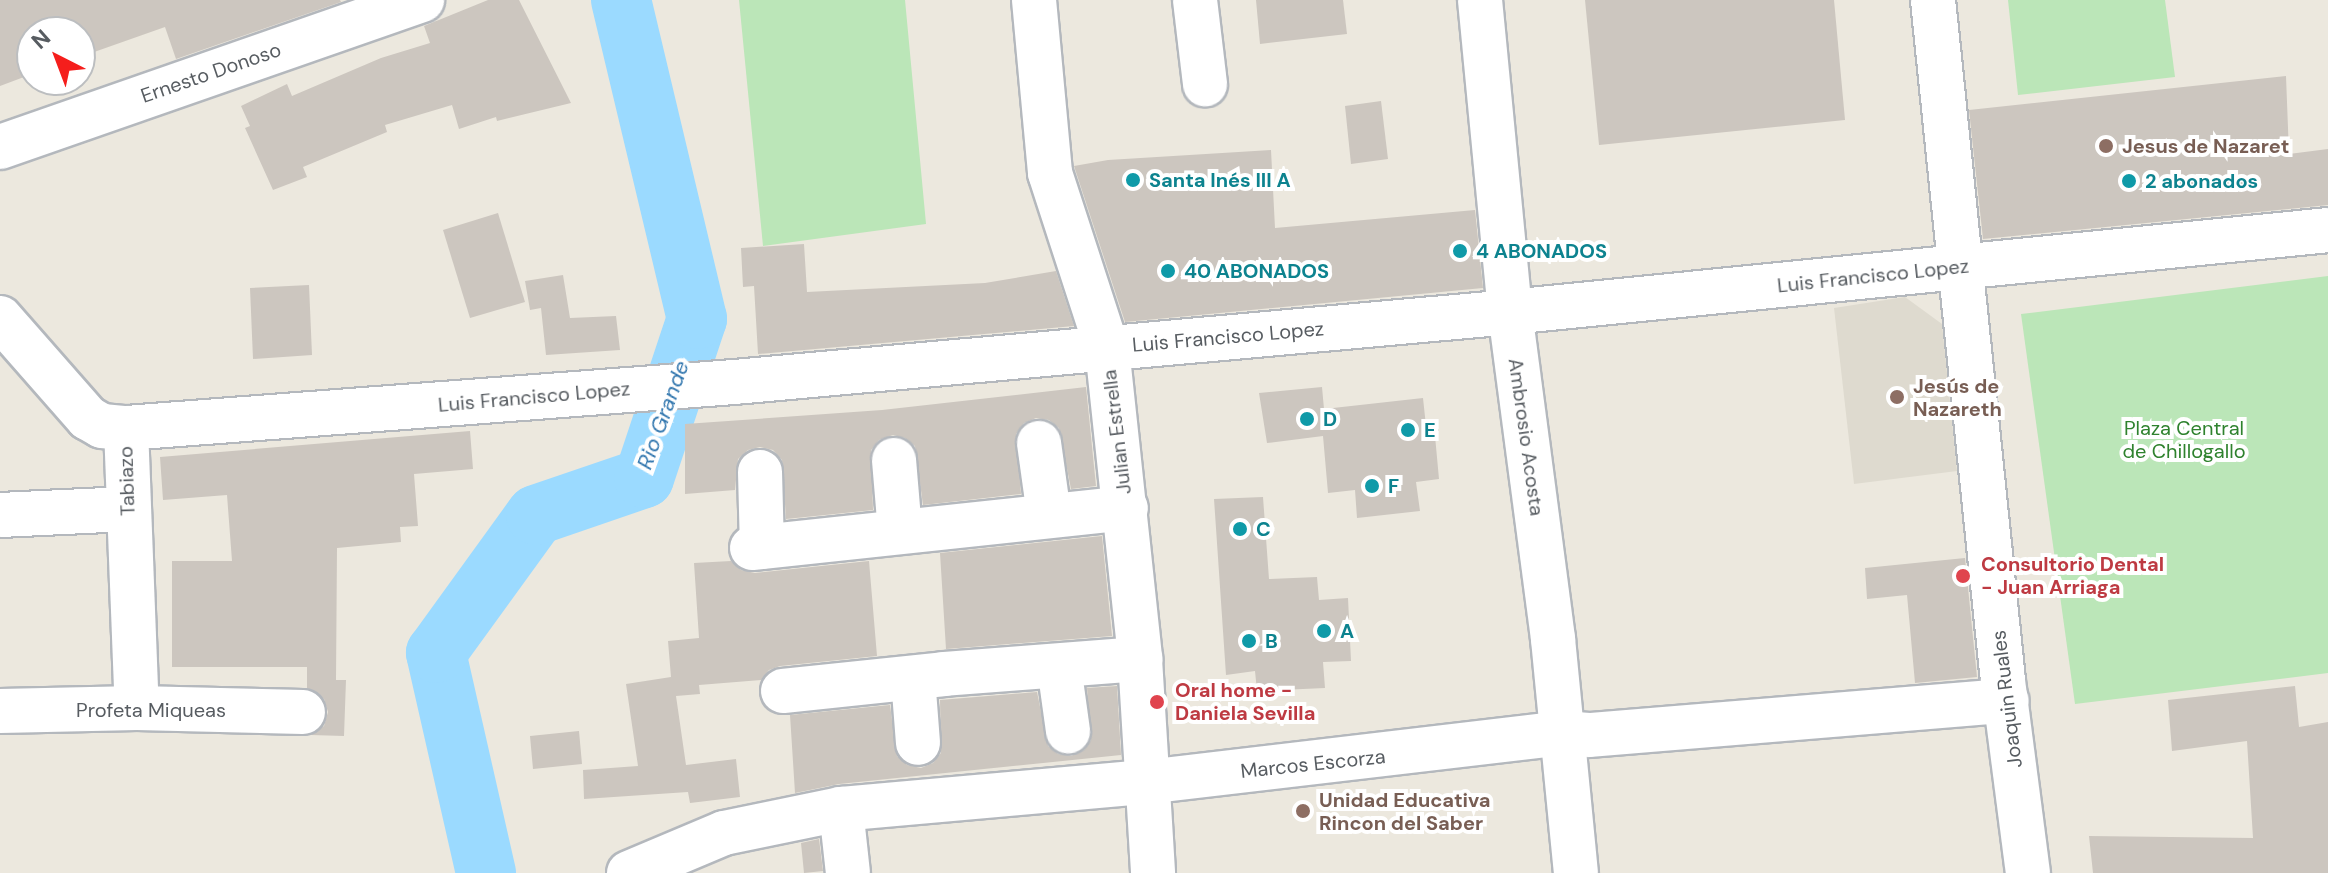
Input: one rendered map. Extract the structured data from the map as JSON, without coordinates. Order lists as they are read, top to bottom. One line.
{"streets":{"street":["Ernesto Donoso","Luis Francisco Lopez","Julian Estrella","Ambrosio Acosta","Tabiazo","Joaquin Ruales","Profeta Miqueas","Marcos Escorza"]},"crossings":[["Luis Francisco Lopez","Julian Estrella"],["Luis Francisco Lopez","Ambrosio Acosta"],["Luis Francisco Lopez","Tabiazo"],["Luis Francisco Lopez","Joaquin Ruales"],["Julian Estrella","Marcos Escorza"],["Ambrosio Acosta","Marcos Escorza"],["Tabiazo","Profeta Miqueas"],["Joaquin Ruales","Marcos Escorza"]],"water":["Rio Grande"],"parks":["Plaza Central de Chillogallo"],"places":["Jesus de Nazaret","Santa Inés III A","2 abonados","4 ABONADOS","40 ABONADOS","Jesús de Nazareth","D","E","F","C","Consultorio Dental - Juan Arriaga","A","B","Oral home - Daniela Sevilla","Unidad Educativa Rincon del Saber"],"north":"top left"}
